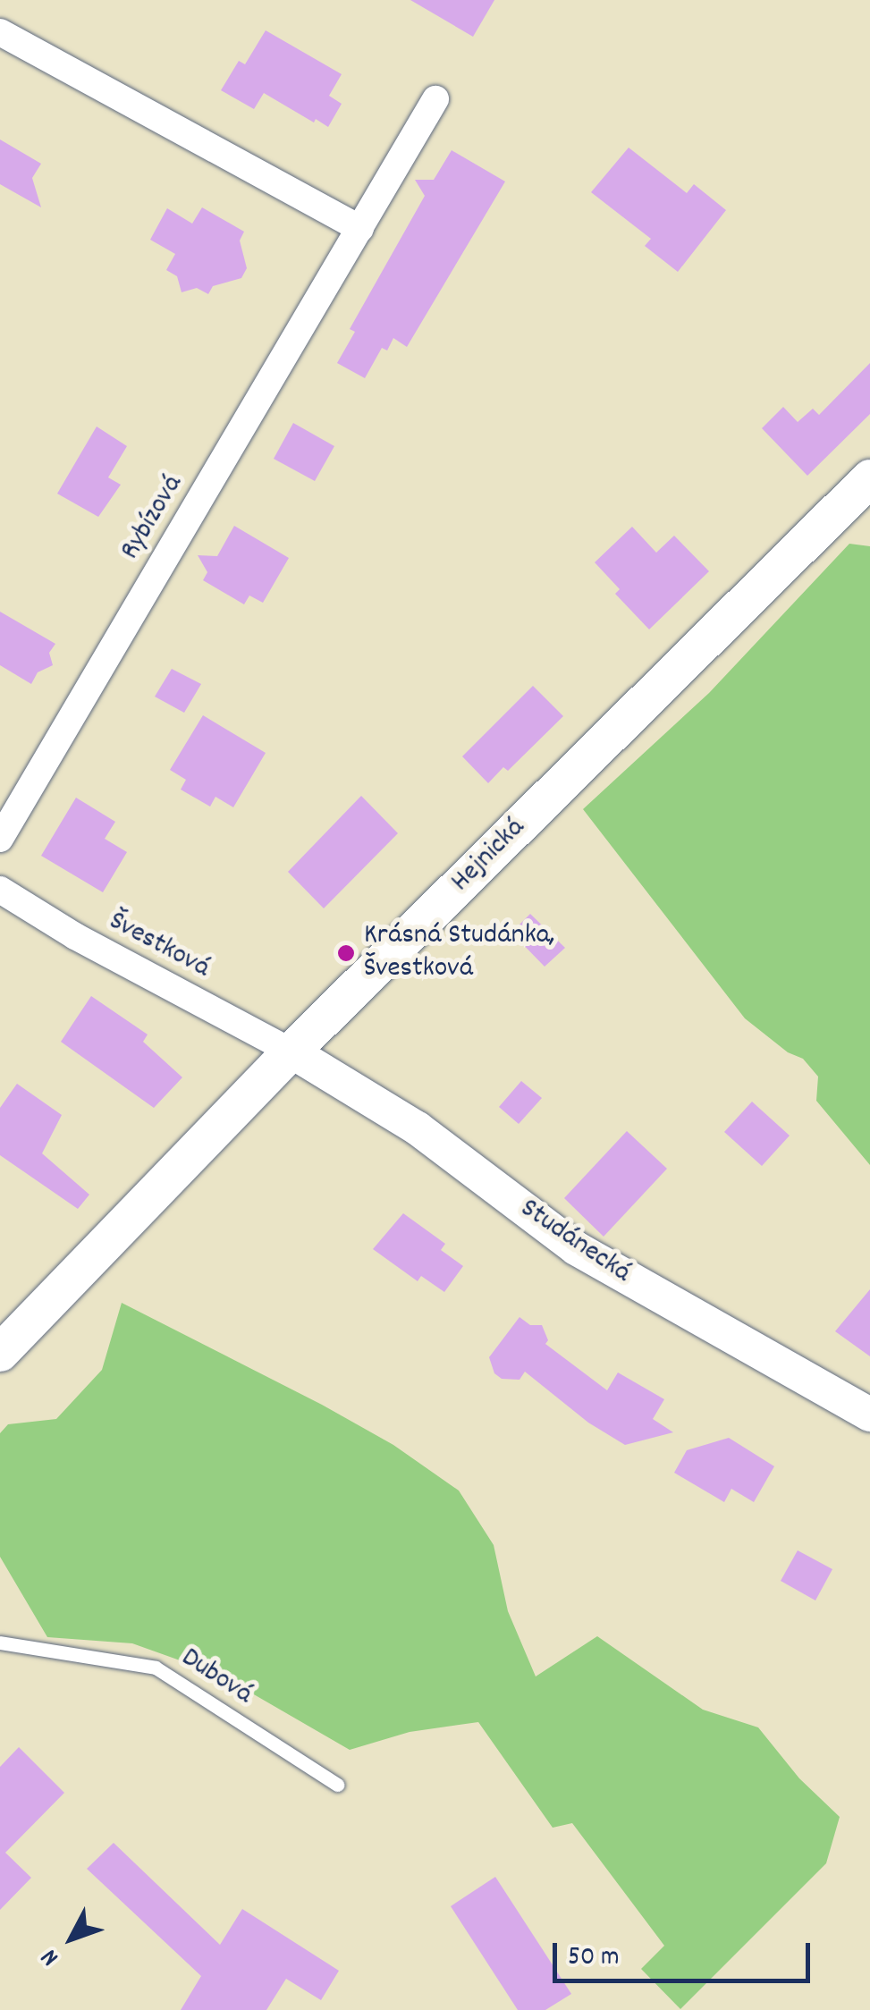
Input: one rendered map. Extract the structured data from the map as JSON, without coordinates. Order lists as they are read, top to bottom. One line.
{"streets":{"main road":["Hejnická"],"street":["Rybízová","Švestková","Studánecká"],"lane":["Dubová"]},"crossings":[["Hejnická","Švestková"],["Hejnická","Studánecká"],["Švestková","Studánecká"]],"places":["Krásná Studánka, Švestková"],"scale_bar":"50 m","north":"bottom left"}
